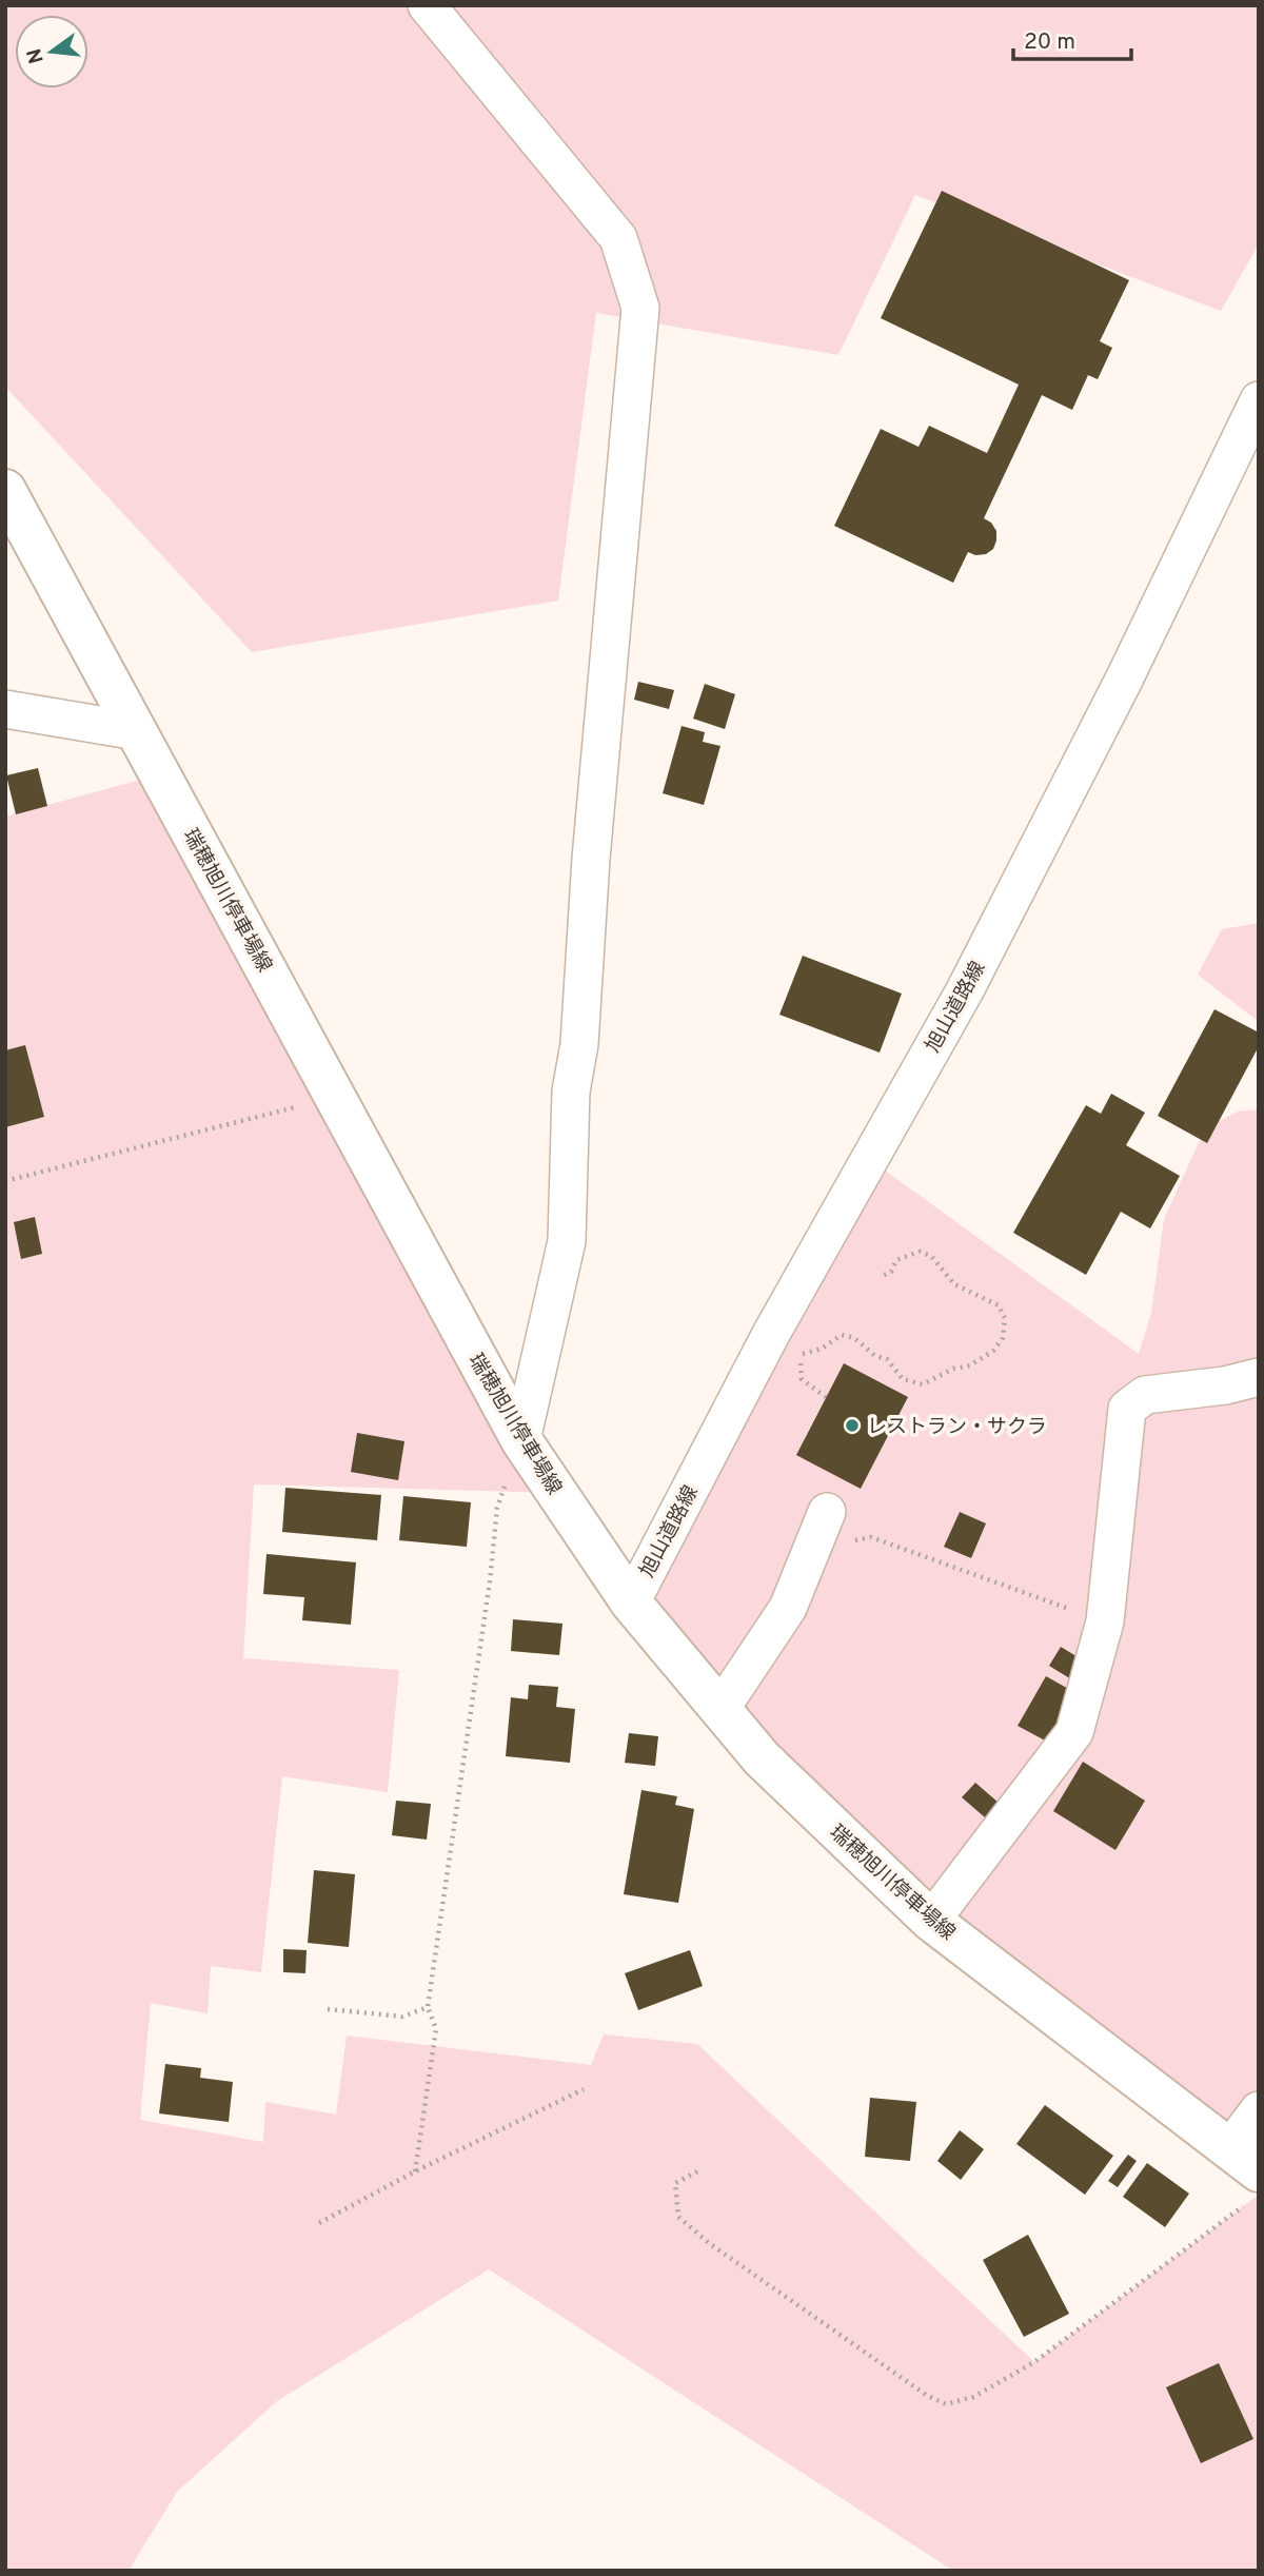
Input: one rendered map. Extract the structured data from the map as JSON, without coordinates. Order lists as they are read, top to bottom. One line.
{"streets":{"main road":["瑞穂旭川停車場線"],"street":["旭山道路線"]},"crossings":[["瑞穂旭川停車場線","旭山道路線"]],"places":["レストラン・サクラ"],"scale_bar":"20 m","north":"left"}
